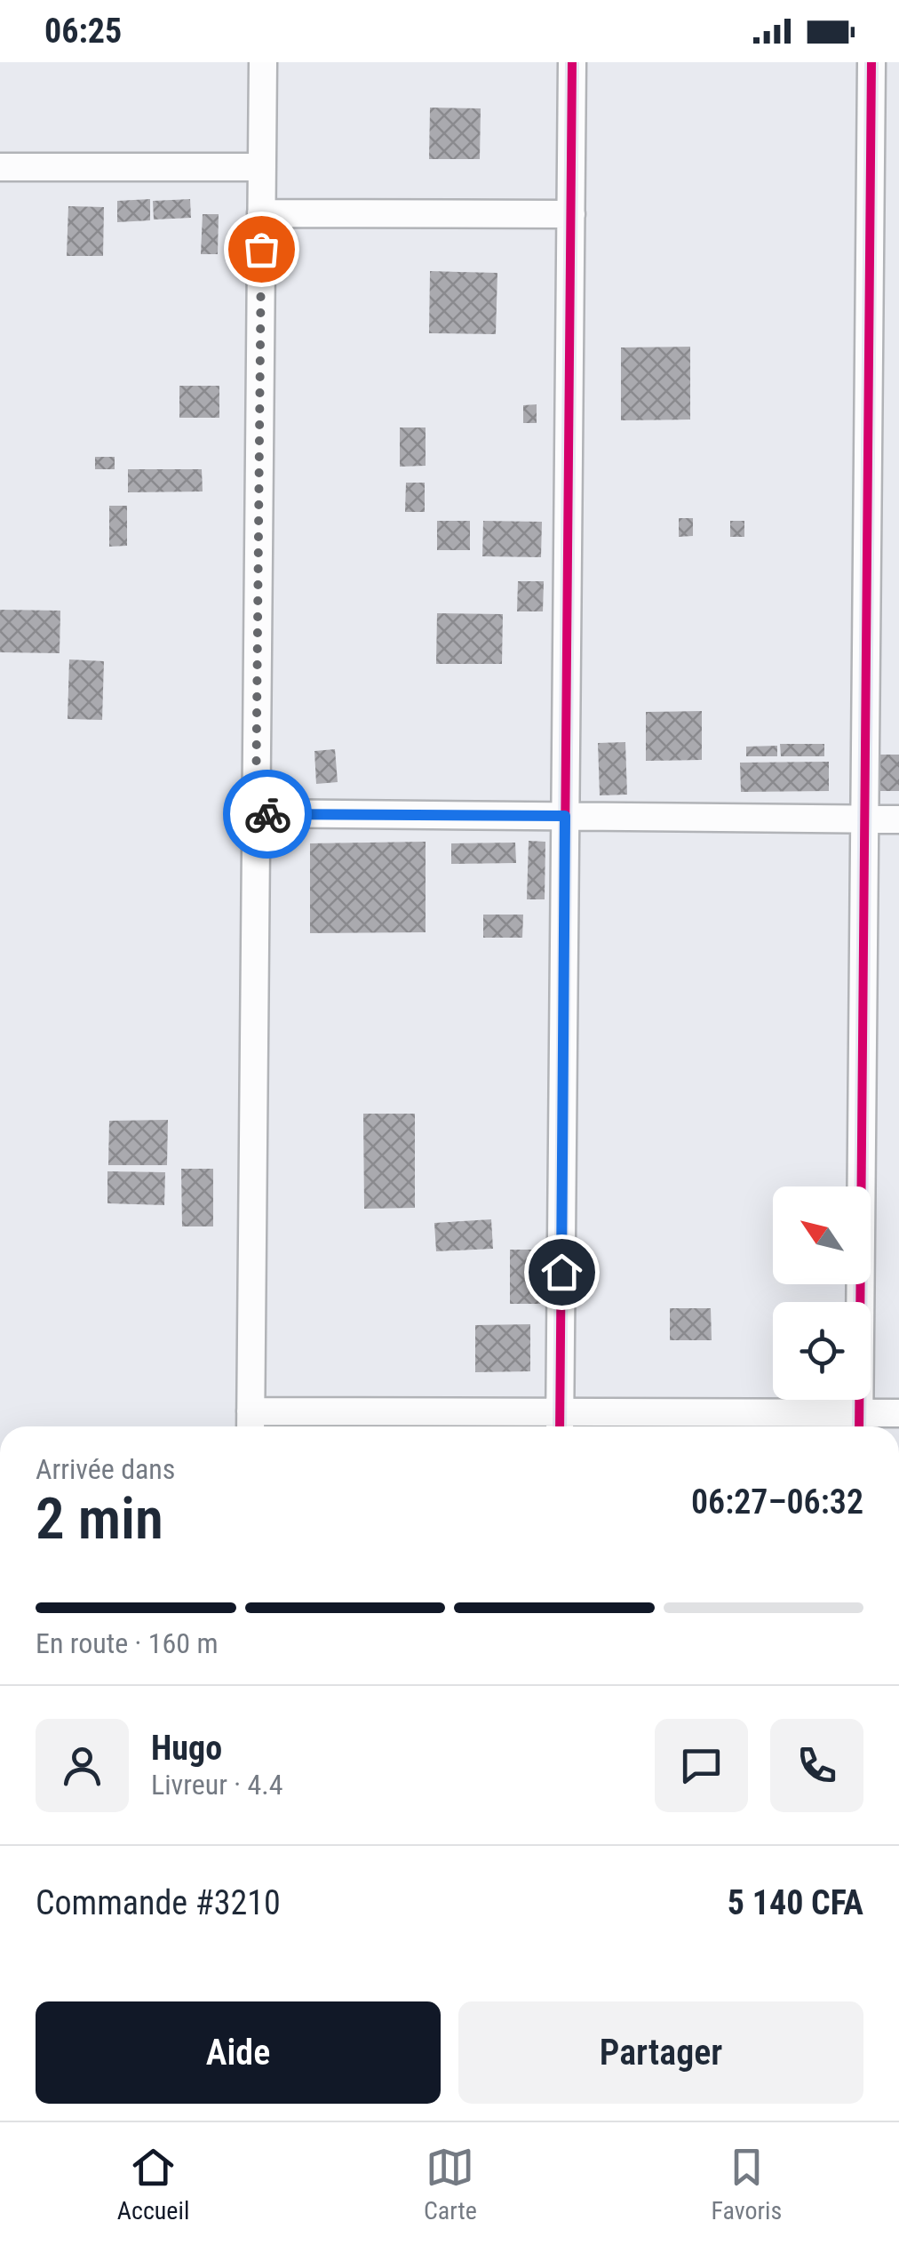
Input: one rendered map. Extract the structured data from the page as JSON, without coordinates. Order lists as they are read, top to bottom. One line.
{"north":"top left","page":{"status":"06:25","heading":["2 min","Arrivée dans","06:27–06:32"],"panel":["Hugo","Livreur · 4.4","Commande #3210","5 140 CFA"],"bar":"En route · 160 m","buttons":["Aide","Partager"],"tabs":["Accueil","Carte","Favoris"]}}
